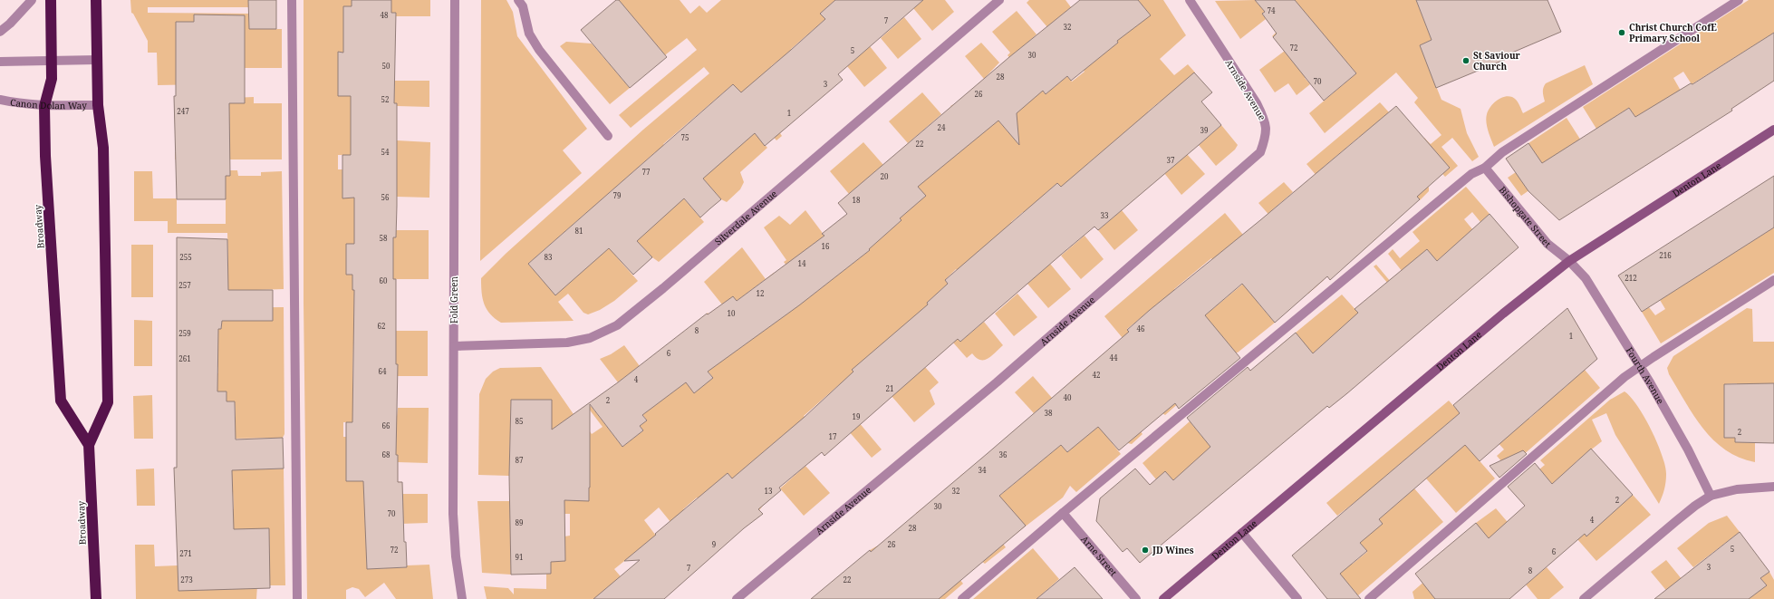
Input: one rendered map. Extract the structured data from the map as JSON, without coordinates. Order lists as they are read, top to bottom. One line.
{"streets":{"highway":["Broadway"],"street":["Arnside Avenue","Canon Dolan Way","Denton Lane","Bishopgate Street","Silverdale Avenue","Fold Green","Fourth Avenue","Arne Street"]},"crossings":[["Canon Dolan Way","Broadway"],["Denton Lane","Bishopgate Street"],["Denton Lane","Fourth Avenue"],["Bishopgate Street","Fourth Avenue"],["Silverdale Avenue","Fold Green"]],"places":["Christ Church CofE Primary School","St Saviour Church","JD Wines"],"house_numbers":["74","48","7","32","72","5","30","50","28","70","3","26","52","247","1","24","39","75","22","54","37","77","20","79","56","18","33","81","58","16","216","255","83","14","212","60","257","12","10","62","46","8","259","1","6","44","261","64","42","4","21","40","2","38","19","85","66","2","17","68","36","87","34","13","32","2","30","70","4","89","28","9","26","5","72","6","271","91","3","7","8","273","22"]}
